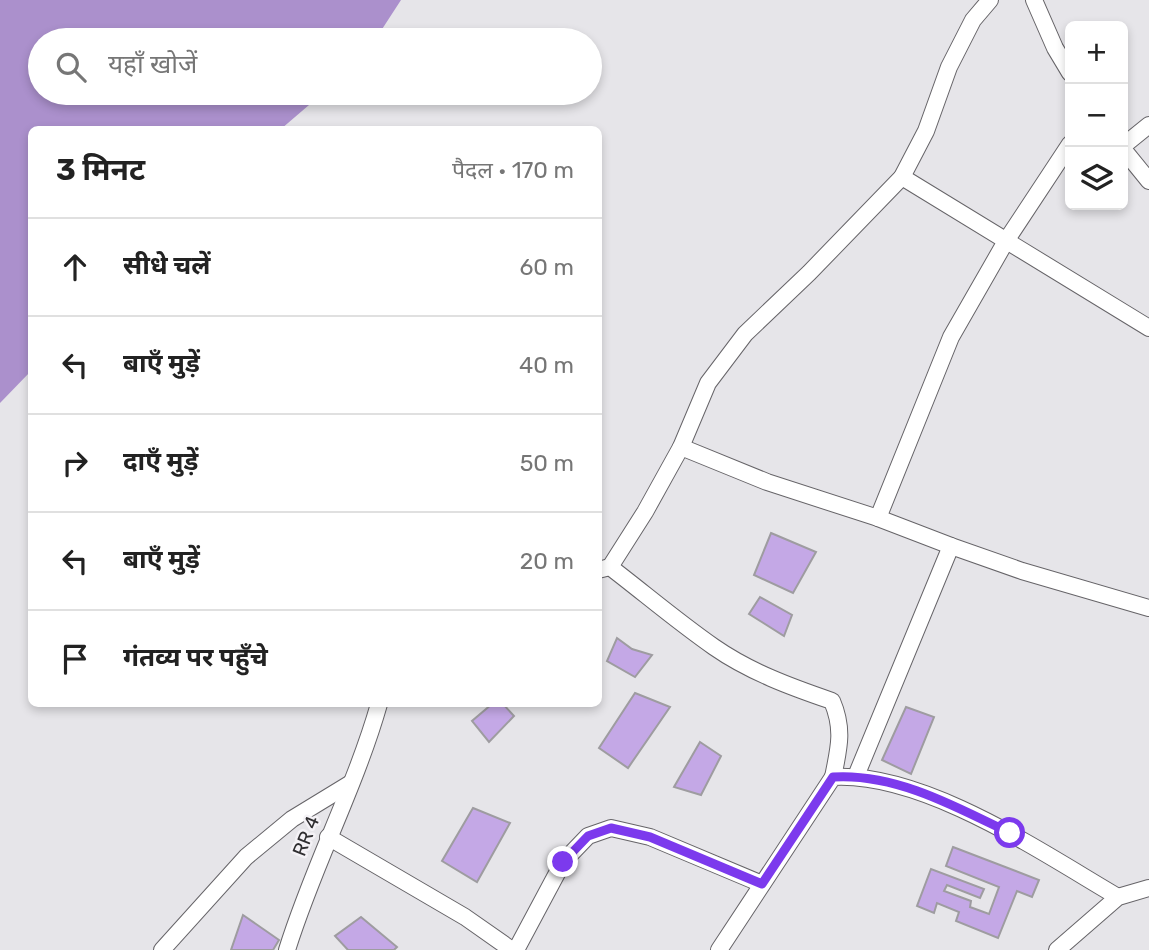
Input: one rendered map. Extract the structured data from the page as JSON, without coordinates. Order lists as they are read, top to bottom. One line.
{"streets":{"street":["RR 4"]},"page":{"map_buttons":["+","−"],"search":"यहाँ खोजें","heading":["3 मिनट","पैदल · 170 m"],"list":[["सीधे चलें","60 m"],["बाएँ मुड़ें","40 m"],["दाएँ मुड़ें","50 m"],["बाएँ मुड़ें","20 m"],"गंतव्य पर पहुँचे"]}}
